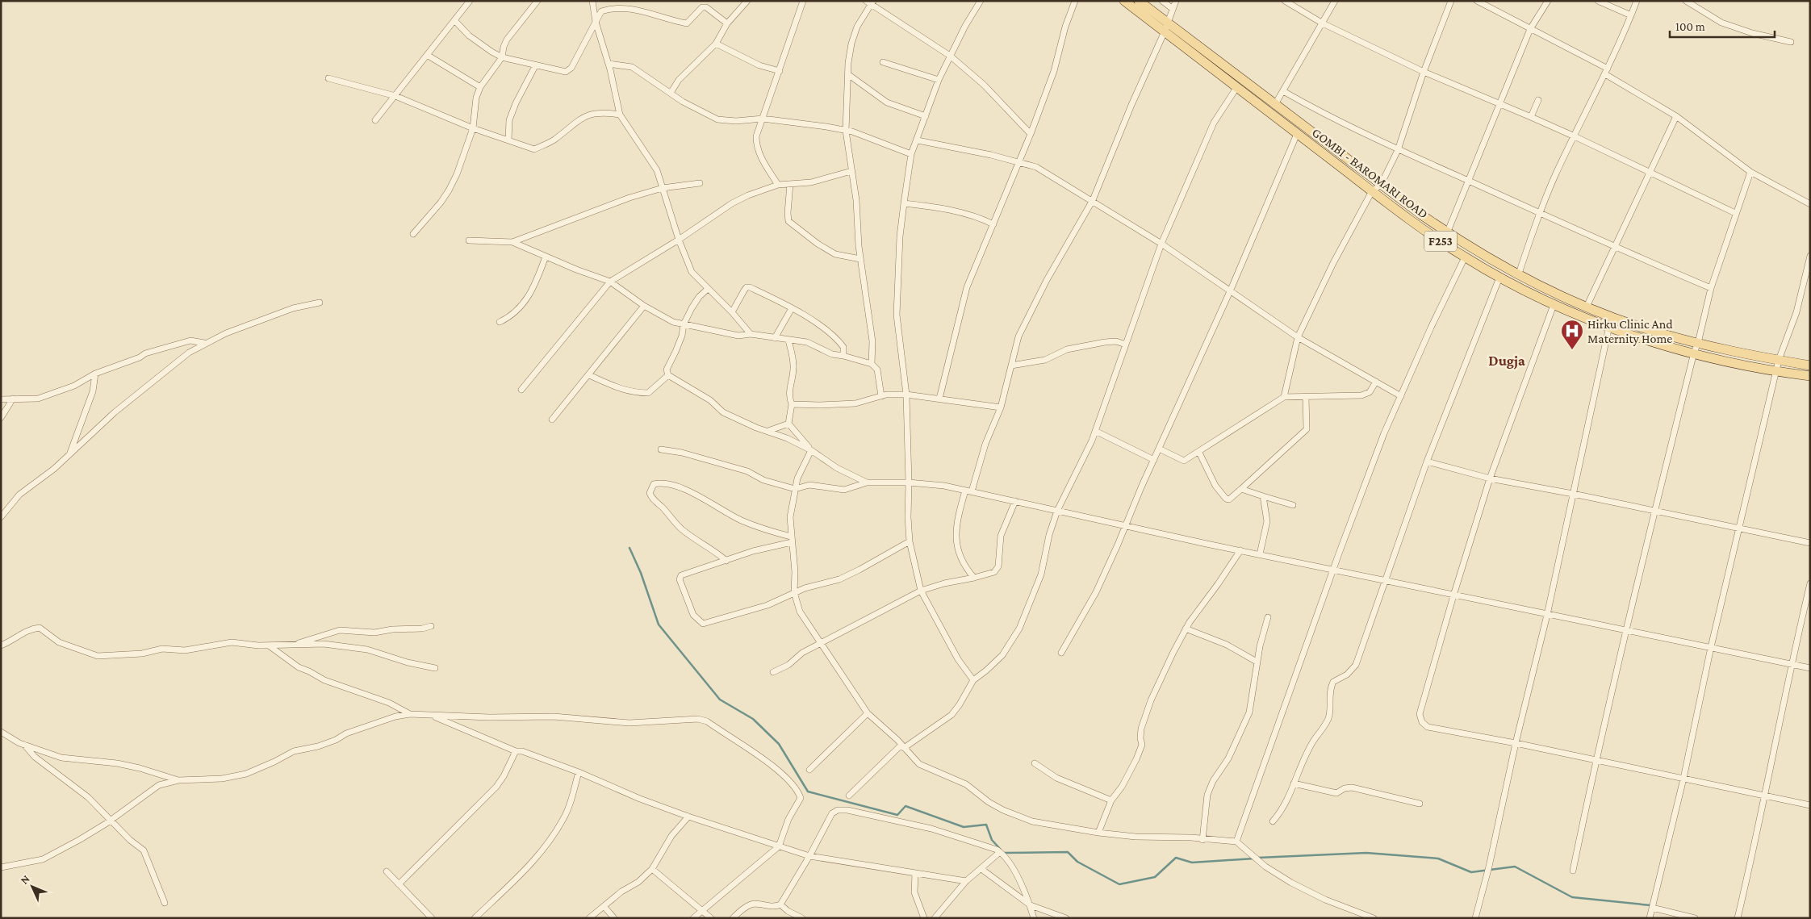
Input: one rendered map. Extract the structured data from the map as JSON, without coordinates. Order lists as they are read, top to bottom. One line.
{"streets":{"main road":["GOMBI - BAROMARI ROAD","F253"]},"districts":["Dugja"],"places":{"hospital":["Hirku Clinic And Maternity Home"]},"scale_bar":"100 m","north":"top left"}
